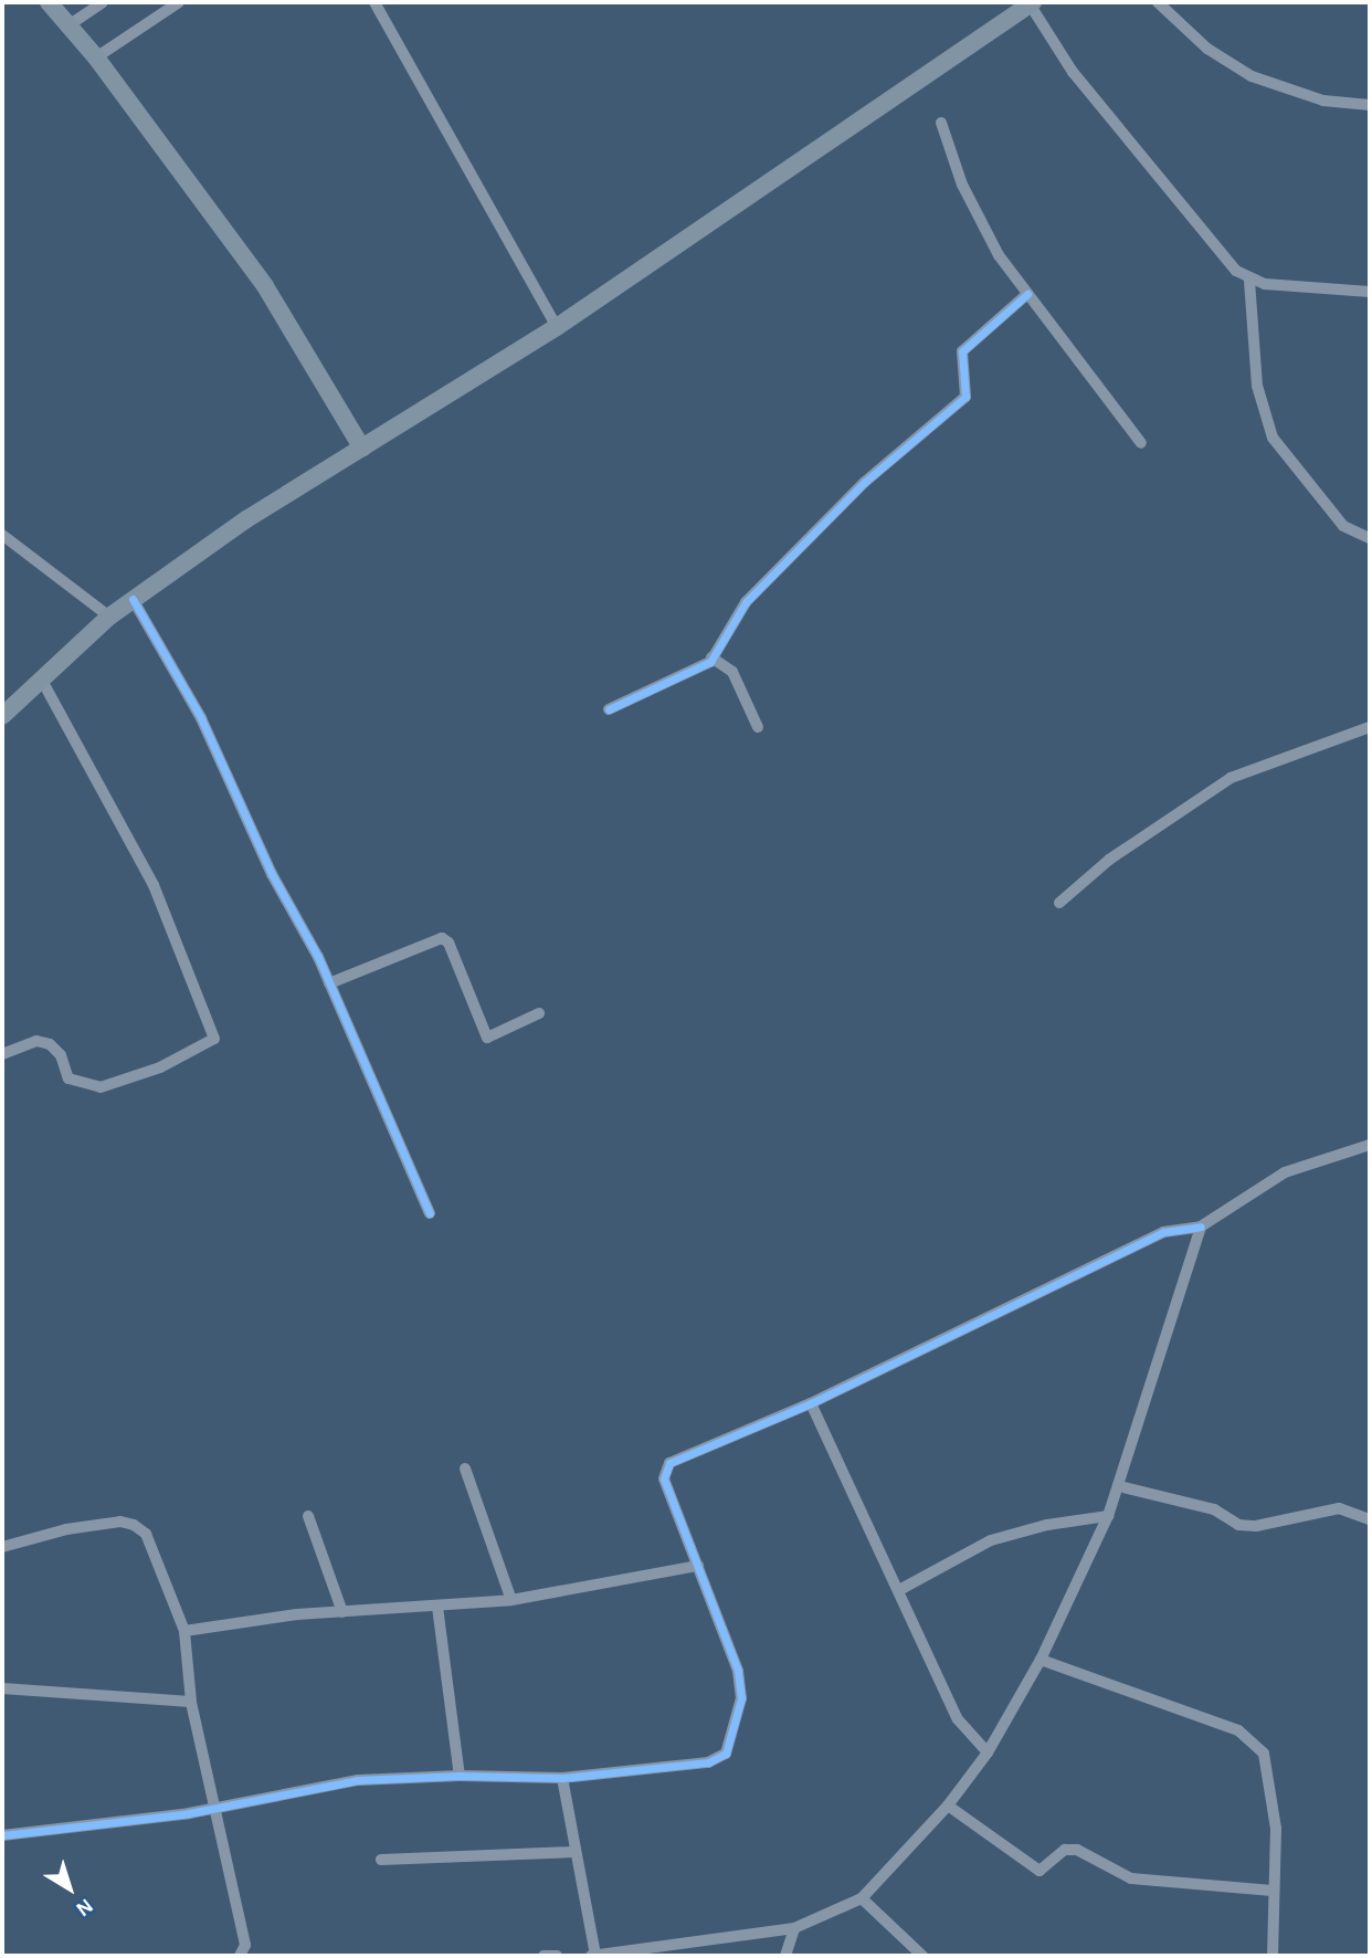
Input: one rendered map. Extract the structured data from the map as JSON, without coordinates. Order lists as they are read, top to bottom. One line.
{"north":"bottom right"}
